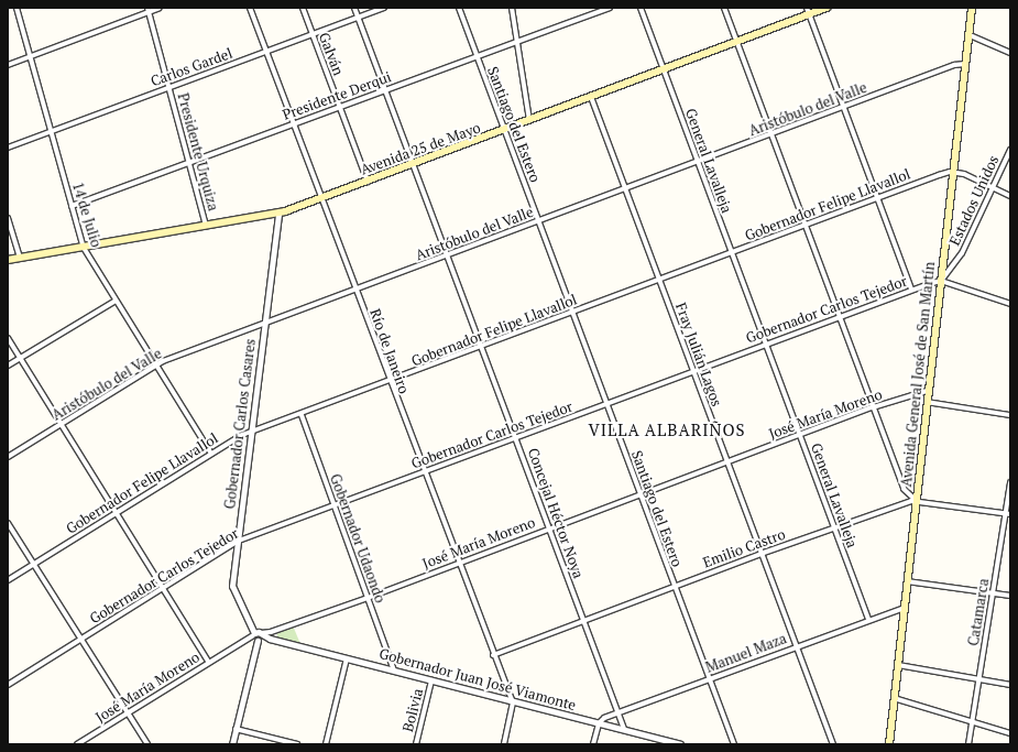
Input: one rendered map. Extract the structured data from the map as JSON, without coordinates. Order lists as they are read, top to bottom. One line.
{"streets":{"main road":["Avenida 25 de Mayo","Avenida General José de San Martín"],"street":["Galván","Carlos Gardel","Presidente Derqui","Aristóbulo del Valle","Santiago del Estero","Presidente Urquiza","General Lavalleja","Estados Unidos","Gobernador Felipe Llavallol","14 de Julio","Gobernador Carlos Tejedor","Río de Janeiro","Fray Julián Lagos","José María Moreno","Gobernador Carlos Casares","Concejal Héctor Noya","Gobernador Udaondo","Emilio Castro","Catamarca","Manuel Maza","Gobernador Juan José Viamonte","Bolivia"]},"crossings":[["Galván","Carlos Gardel"],["Galván","Presidente Derqui"],["Galván","Avenida 25 de Mayo"],["Carlos Gardel","Presidente Urquiza"],["Carlos Gardel","14 de Julio"],["Carlos Gardel","Río de Janeiro"],["Carlos Gardel","Concejal Héctor Noya"],["Presidente Derqui","Santiago del Estero"],["Presidente Derqui","Presidente Urquiza"],["Presidente Derqui","14 de Julio"],["Presidente Derqui","Río de Janeiro"],["Presidente Derqui","Concejal Héctor Noya"],["Aristóbulo del Valle","Santiago del Estero"],["Aristóbulo del Valle","General Lavalleja"],["Aristóbulo del Valle","14 de Julio"],["Aristóbulo del Valle","Río de Janeiro"],["Aristóbulo del Valle","Fray Julián Lagos"],["Aristóbulo del Valle","Avenida General José de San Martín"],["Aristóbulo del Valle","Gobernador Carlos Casares"],["Aristóbulo del Valle","Concejal Héctor Noya"],["Santiago del Estero","Avenida 25 de Mayo"],["Santiago del Estero","Gobernador Felipe Llavallol"],["Santiago del Estero","Gobernador Carlos Tejedor"],["Santiago del Estero","José María Moreno"],["Santiago del Estero","Emilio Castro"],["Santiago del Estero","Manuel Maza"],["Avenida 25 de Mayo","Presidente Urquiza"],["Avenida 25 de Mayo","General Lavalleja"],["Avenida 25 de Mayo","14 de Julio"],["Avenida 25 de Mayo","Río de Janeiro"],["Avenida 25 de Mayo","Fray Julián Lagos"],["Avenida 25 de Mayo","Gobernador Carlos Casares"],["Avenida 25 de Mayo","Concejal Héctor Noya"],["General Lavalleja","Gobernador Felipe Llavallol"],["General Lavalleja","Gobernador Carlos Tejedor"],["General Lavalleja","José María Moreno"],["General Lavalleja","Emilio Castro"],["General Lavalleja","Manuel Maza"],["Estados Unidos","Gobernador Carlos Tejedor"],["Estados Unidos","Avenida General José de San Martín"],["Gobernador Felipe Llavallol","14 de Julio"],["Gobernador Felipe Llavallol","Río de Janeiro"],["Gobernador Felipe Llavallol","Fray Julián Lagos"],["Gobernador Felipe Llavallol","Avenida General José de San Martín"],["Gobernador Felipe Llavallol","Gobernador Carlos Casares"],["Gobernador Felipe Llavallol","Concejal Héctor Noya"],["Gobernador Felipe Llavallol","Gobernador Udaondo"],["Gobernador Carlos Tejedor","Río de Janeiro"],["Gobernador Carlos Tejedor","Fray Julián Lagos"],["Gobernador Carlos Tejedor","Avenida General José de San Martín"],["Gobernador Carlos Tejedor","Gobernador Carlos Casares"],["Gobernador Carlos Tejedor","Concejal Héctor Noya"],["Gobernador Carlos Tejedor","Gobernador Udaondo"],["Río de Janeiro","José María Moreno"],["Río de Janeiro","Emilio Castro"],["Río de Janeiro","Gobernador Juan José Viamonte"],["Fray Julián Lagos","José María Moreno"],["Fray Julián Lagos","Emilio Castro"],["Fray Julián Lagos","Manuel Maza"],["Avenida General José de San Martín","José María Moreno"],["Avenida General José de San Martín","Emilio Castro"],["Avenida General José de San Martín","Manuel Maza"],["José María Moreno","Gobernador Carlos Casares"],["José María Moreno","Concejal Héctor Noya"],["José María Moreno","Gobernador Udaondo"],["José María Moreno","Gobernador Juan José Viamonte"],["Concejal Héctor Noya","Emilio Castro"],["Concejal Héctor Noya","Manuel Maza"],["Concejal Héctor Noya","Gobernador Juan José Viamonte"],["Gobernador Udaondo","Gobernador Juan José Viamonte"],["Emilio Castro","Catamarca"],["Manuel Maza","Gobernador Juan José Viamonte"],["Gobernador Juan José Viamonte","Bolivia"]],"districts":["VILLA ALBARIÑOS"]}
